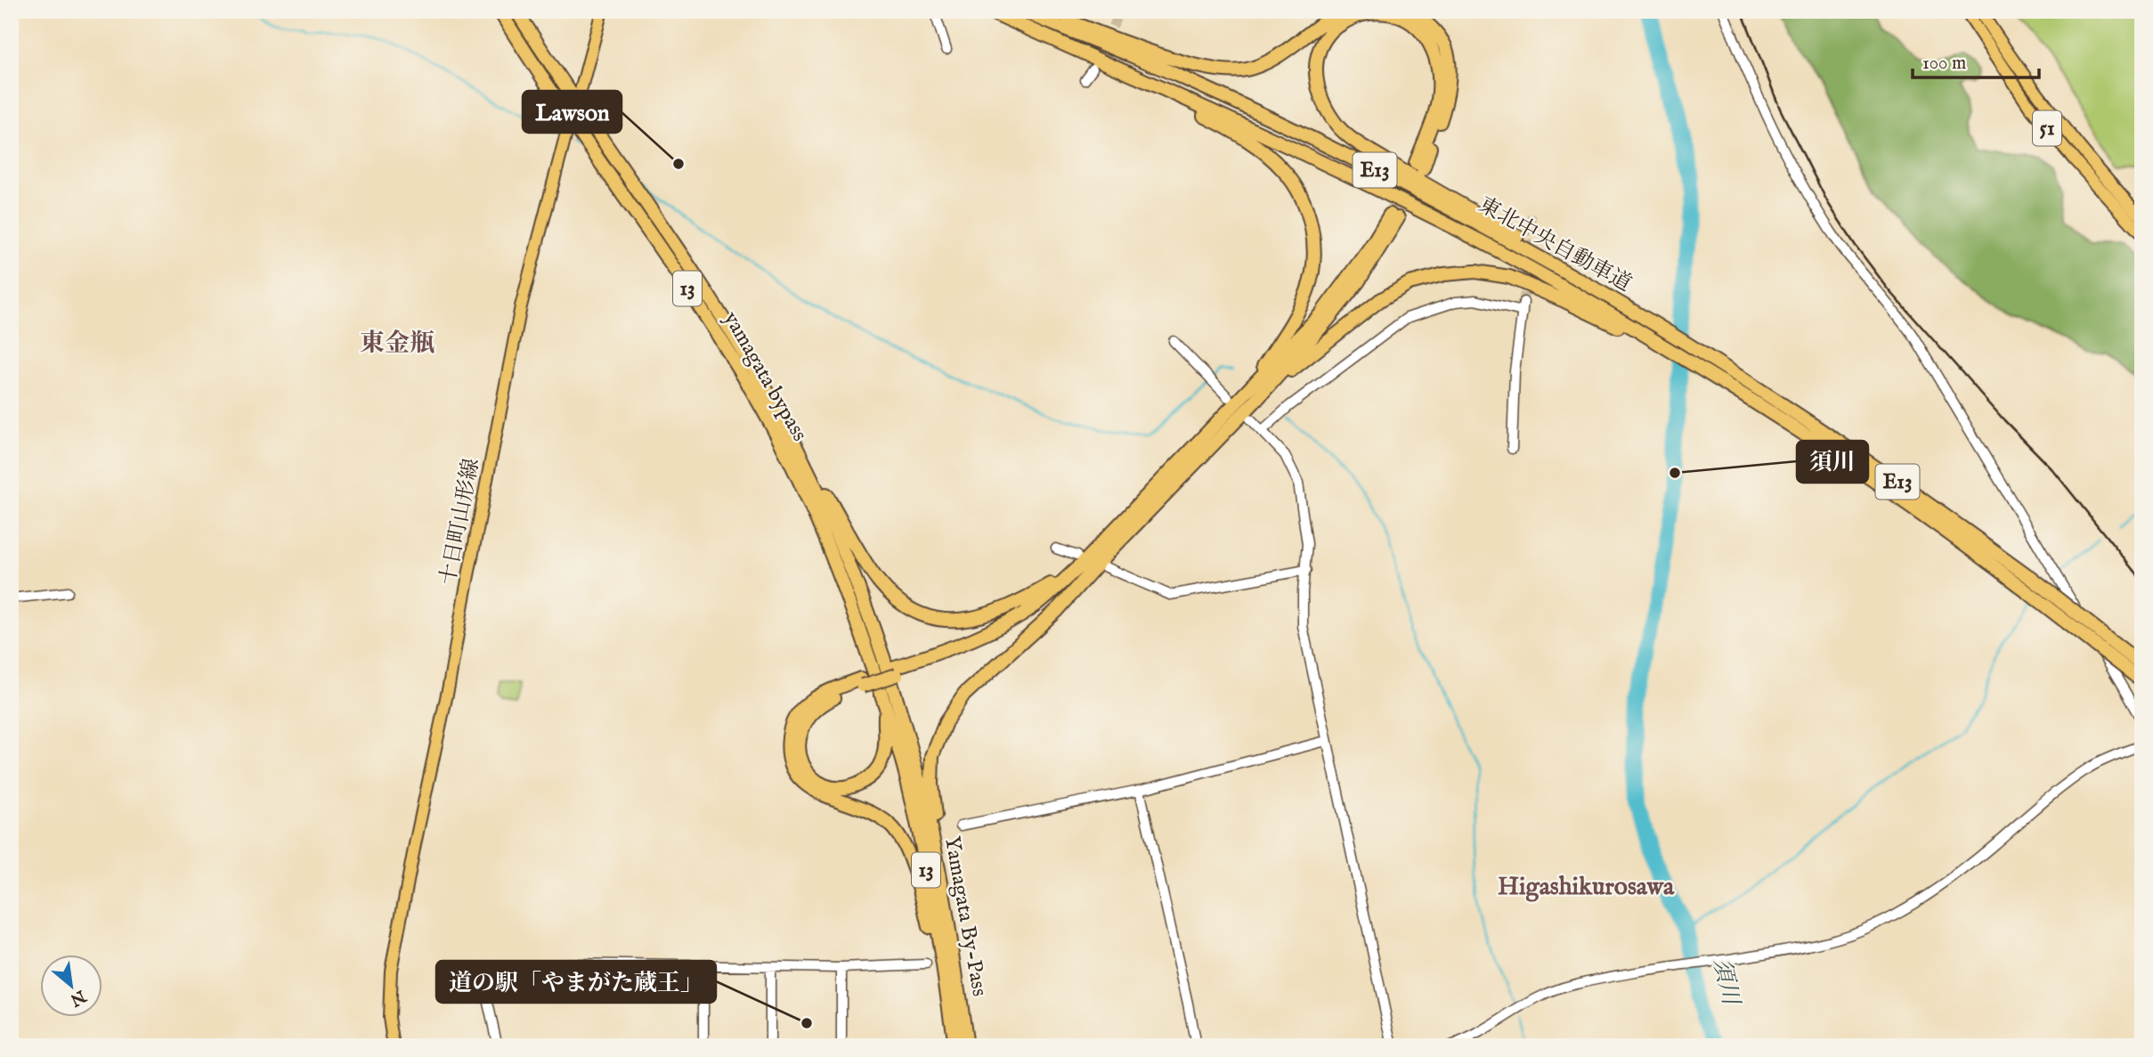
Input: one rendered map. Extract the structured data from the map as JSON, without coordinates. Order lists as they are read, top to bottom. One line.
{"streets":{"highway":["E13","東北中央自動車道","13","yamagata bypass","Yamagata By-Pass"],"main road":["51","十日町山形線"]},"crossings":[["E13","東北中央自動車道"],["yamagata bypass","十日町山形線"],["yamagata bypass","Yamagata By-Pass"]],"districts":["東金瓶","Higashikurosawa"],"water":["須川"],"places":["Lawson","須川","道の駅「やまがた蔵王」"],"scale_bar":"100 m","north":"bottom right"}
